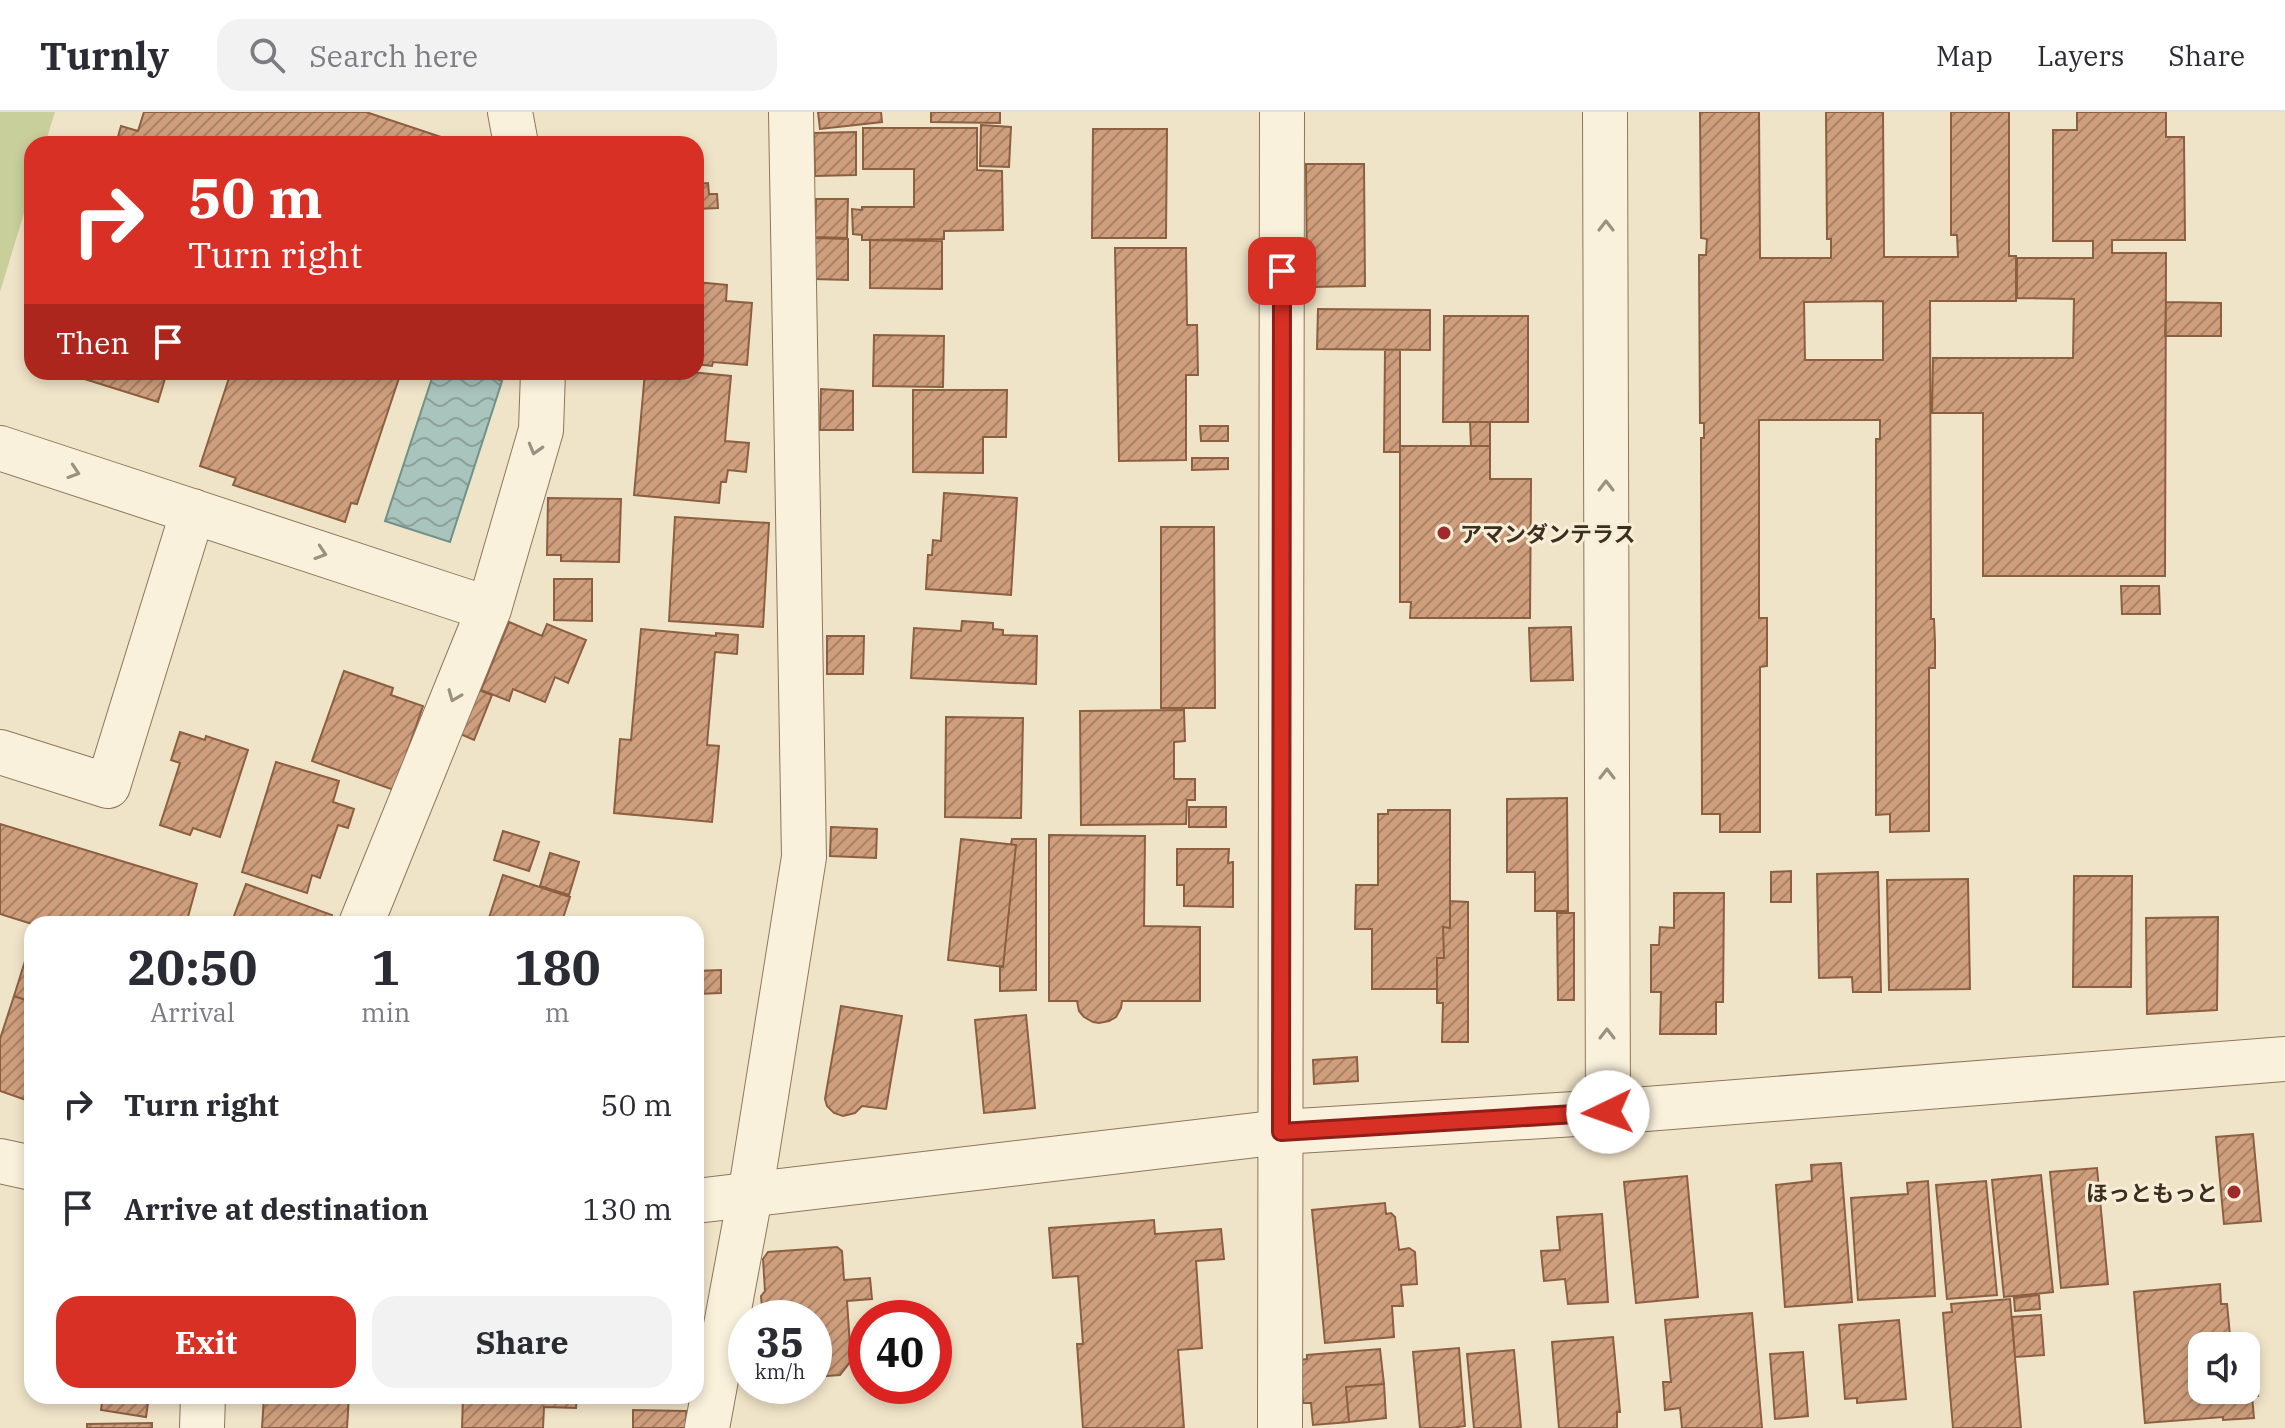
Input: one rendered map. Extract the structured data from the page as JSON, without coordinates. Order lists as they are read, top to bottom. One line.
{"places":["アマンダンテラス","ほっともっと"],"page":{"header":"Turnly","search":"Search here","nav":["Map","Layers","Share"],"turn":["50 m","Turn right"],"then":"Then","eta":["20:50","Arrival","1","min","180","m"],"list":[{"name":"Turn right","value":"50 m"},{"name":"Arrive at destination","value":"130 m"}],"buttons":["Exit","Share"],"speed":"35 km/h","limit":"40"}}
